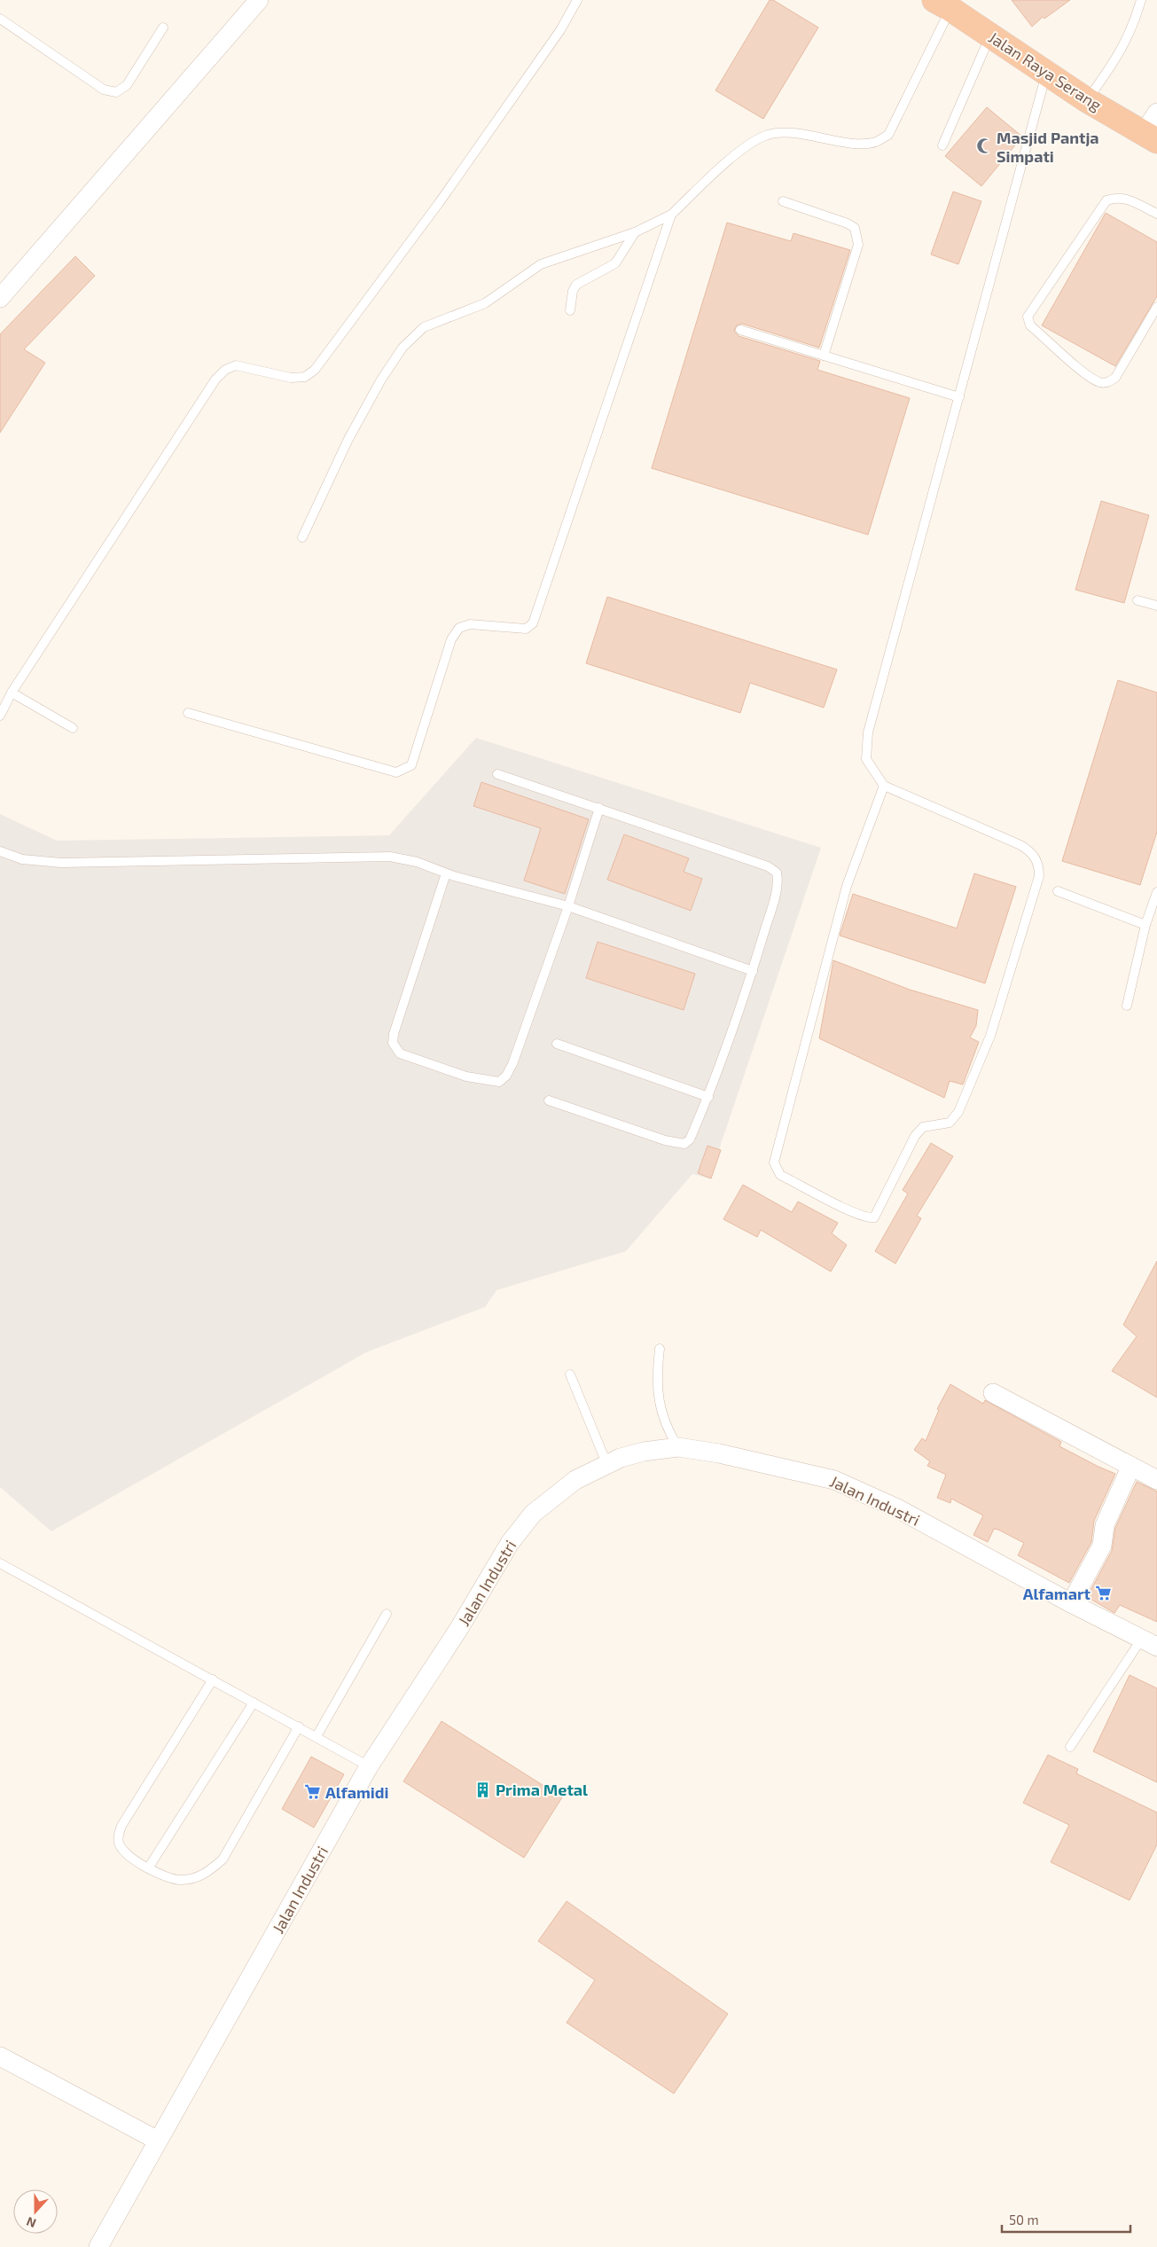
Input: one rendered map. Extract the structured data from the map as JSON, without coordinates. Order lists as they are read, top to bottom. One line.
{"streets":{"highway":["Jalan Raya Serang"],"street":["Jalan Industri"]},"places":{"mosque":["Masjid Pantja Simpati"],"supermarket":["Alfamart","Alfamidi"],"building":["Prima Metal"]},"scale_bar":"50 m","north":"bottom"}
